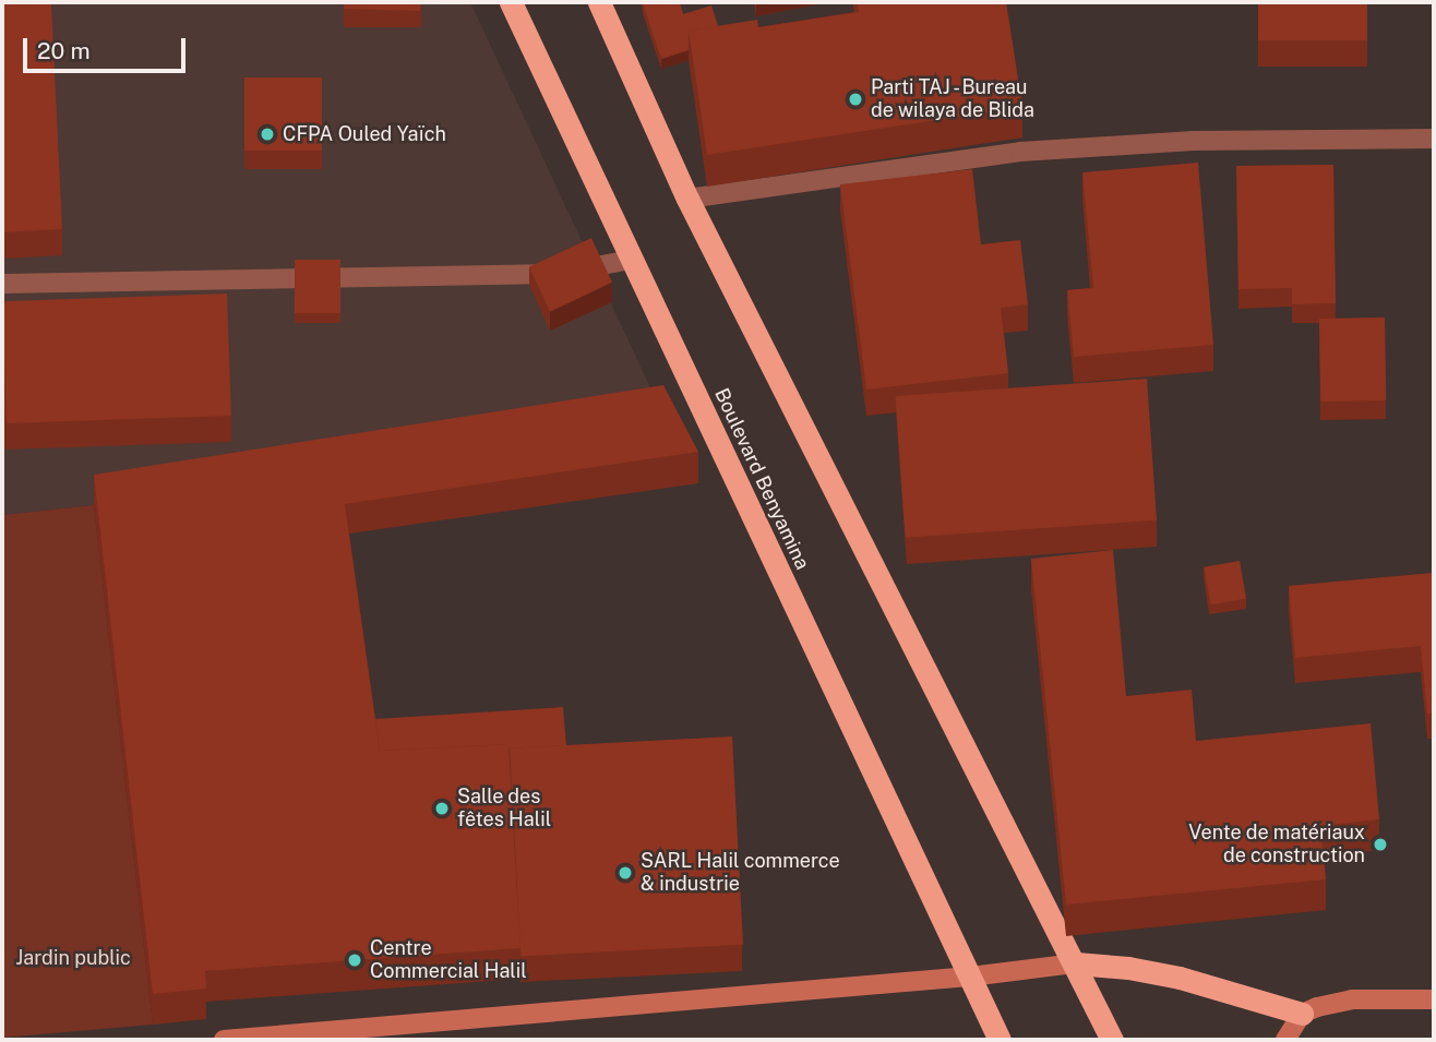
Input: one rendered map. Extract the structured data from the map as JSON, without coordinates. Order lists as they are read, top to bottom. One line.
{"streets":{"highway":["Boulevard Benyamina"]},"parks":["Jardin public"],"places":["Parti TAJ - Bureau de wilaya de Blida","CFPA Ouled Yaïch","Salle des fêtes Halil","Vente de matériaux de construction","SARL Halil commerce & industrie","Centre Commercial Halil"],"scale_bar":"20 m"}
